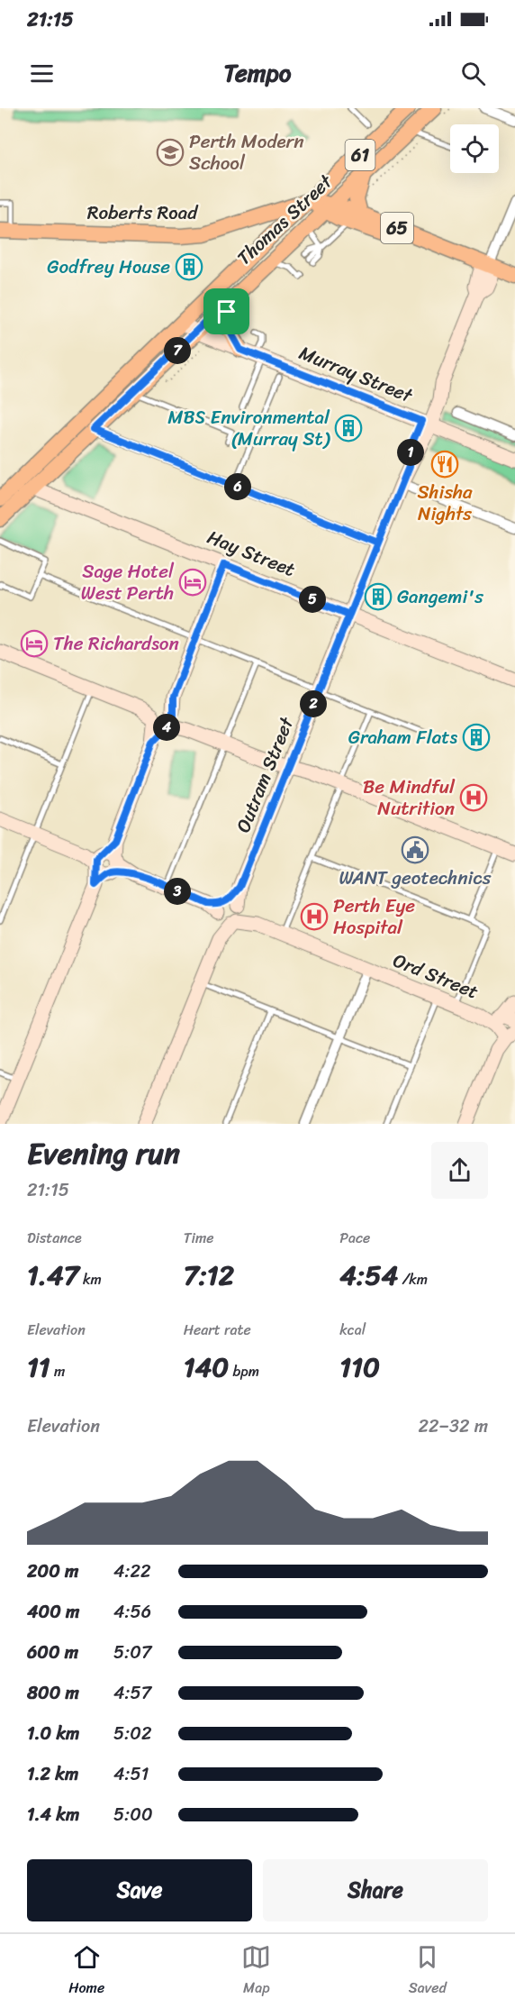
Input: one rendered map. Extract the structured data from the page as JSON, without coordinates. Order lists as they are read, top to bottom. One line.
{"streets":{"main road":["61","Roberts Road","Thomas Street","65","Hay Street"],"street":["Murray Street","Outram Street","Ord Street"]},"crossings":[["Roberts Road","Thomas Street"],["Roberts Road","65"],["Thomas Street","65"],["Thomas Street","Murray Street"],["Thomas Street","Hay Street"],["65","Outram Street"],["Murray Street","Outram Street"],["Hay Street","Outram Street"],["Outram Street","Ord Street"]],"places":{"school or university":["Perth Modern School"],"building":["Godfrey House","MBS Environmental (Murray St)","Gangemi's","Graham Flats"],"restaurant":["Shisha Nights"],"hotel":["Sage Hotel West Perth","The Richardson"],"hospital":["Be Mindful Nutrition","Perth Eye Hospital"],"public building":["WANT geotechnics"]},"page":{"status":"21:15","header":"Tempo","pins":["7","1","6","5","2","4","3"],"heading":["Evening run","21:15"],"stats":[["Distance","1.47 km"],["Time","7:12"],["Pace","4:54 /km"],["Elevation","11 m"],["Heart rate","140 bpm"],["kcal","110"]],"chart":["Elevation","22–32 m"],"list":[{"name":"200 m","note":"4:22"},{"name":"400 m","note":"4:56"},{"name":"600 m","note":"5:07"},{"name":"800 m","note":"4:57"},{"name":"1.0 km","note":"5:02"},{"name":"1.2 km","note":"4:51"},{"name":"1.4 km","note":"5:00"}],"buttons":["Save","Share"],"tabs":["Home","Map","Saved"]}}
